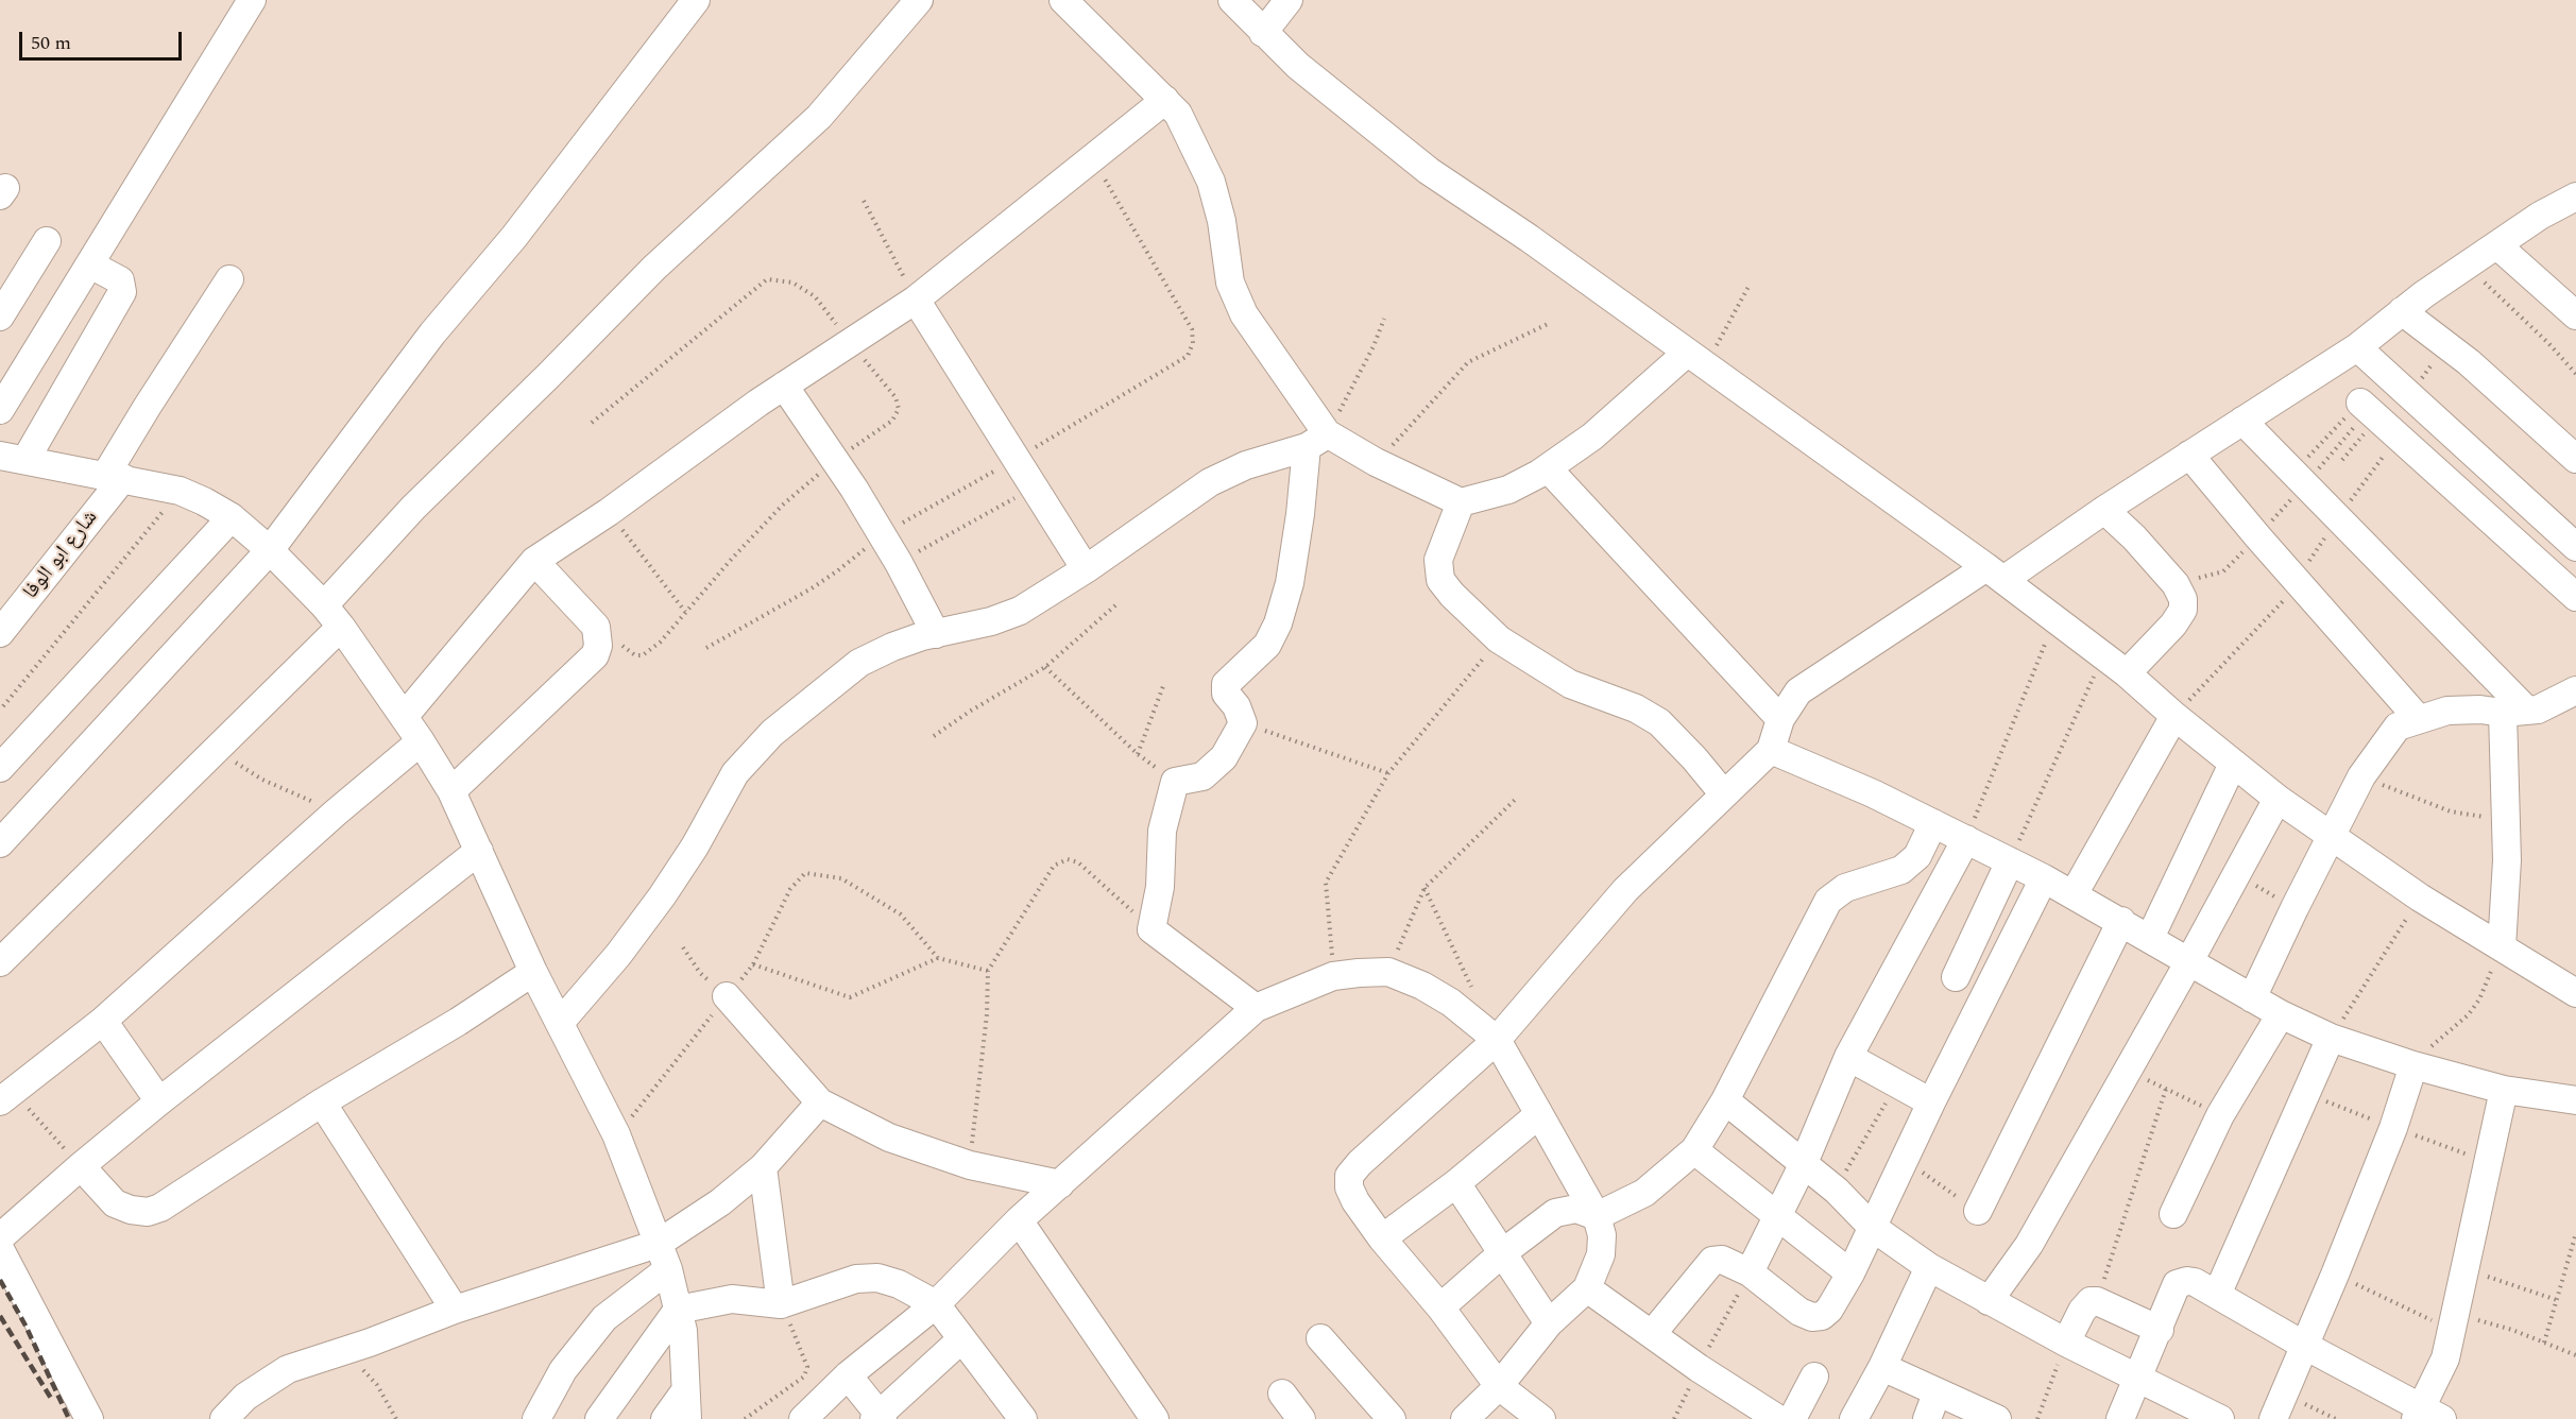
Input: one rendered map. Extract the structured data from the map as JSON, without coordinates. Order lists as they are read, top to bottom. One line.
{"streets":{"street":["شارع ابو الوفا"]},"scale_bar":"50 m"}
